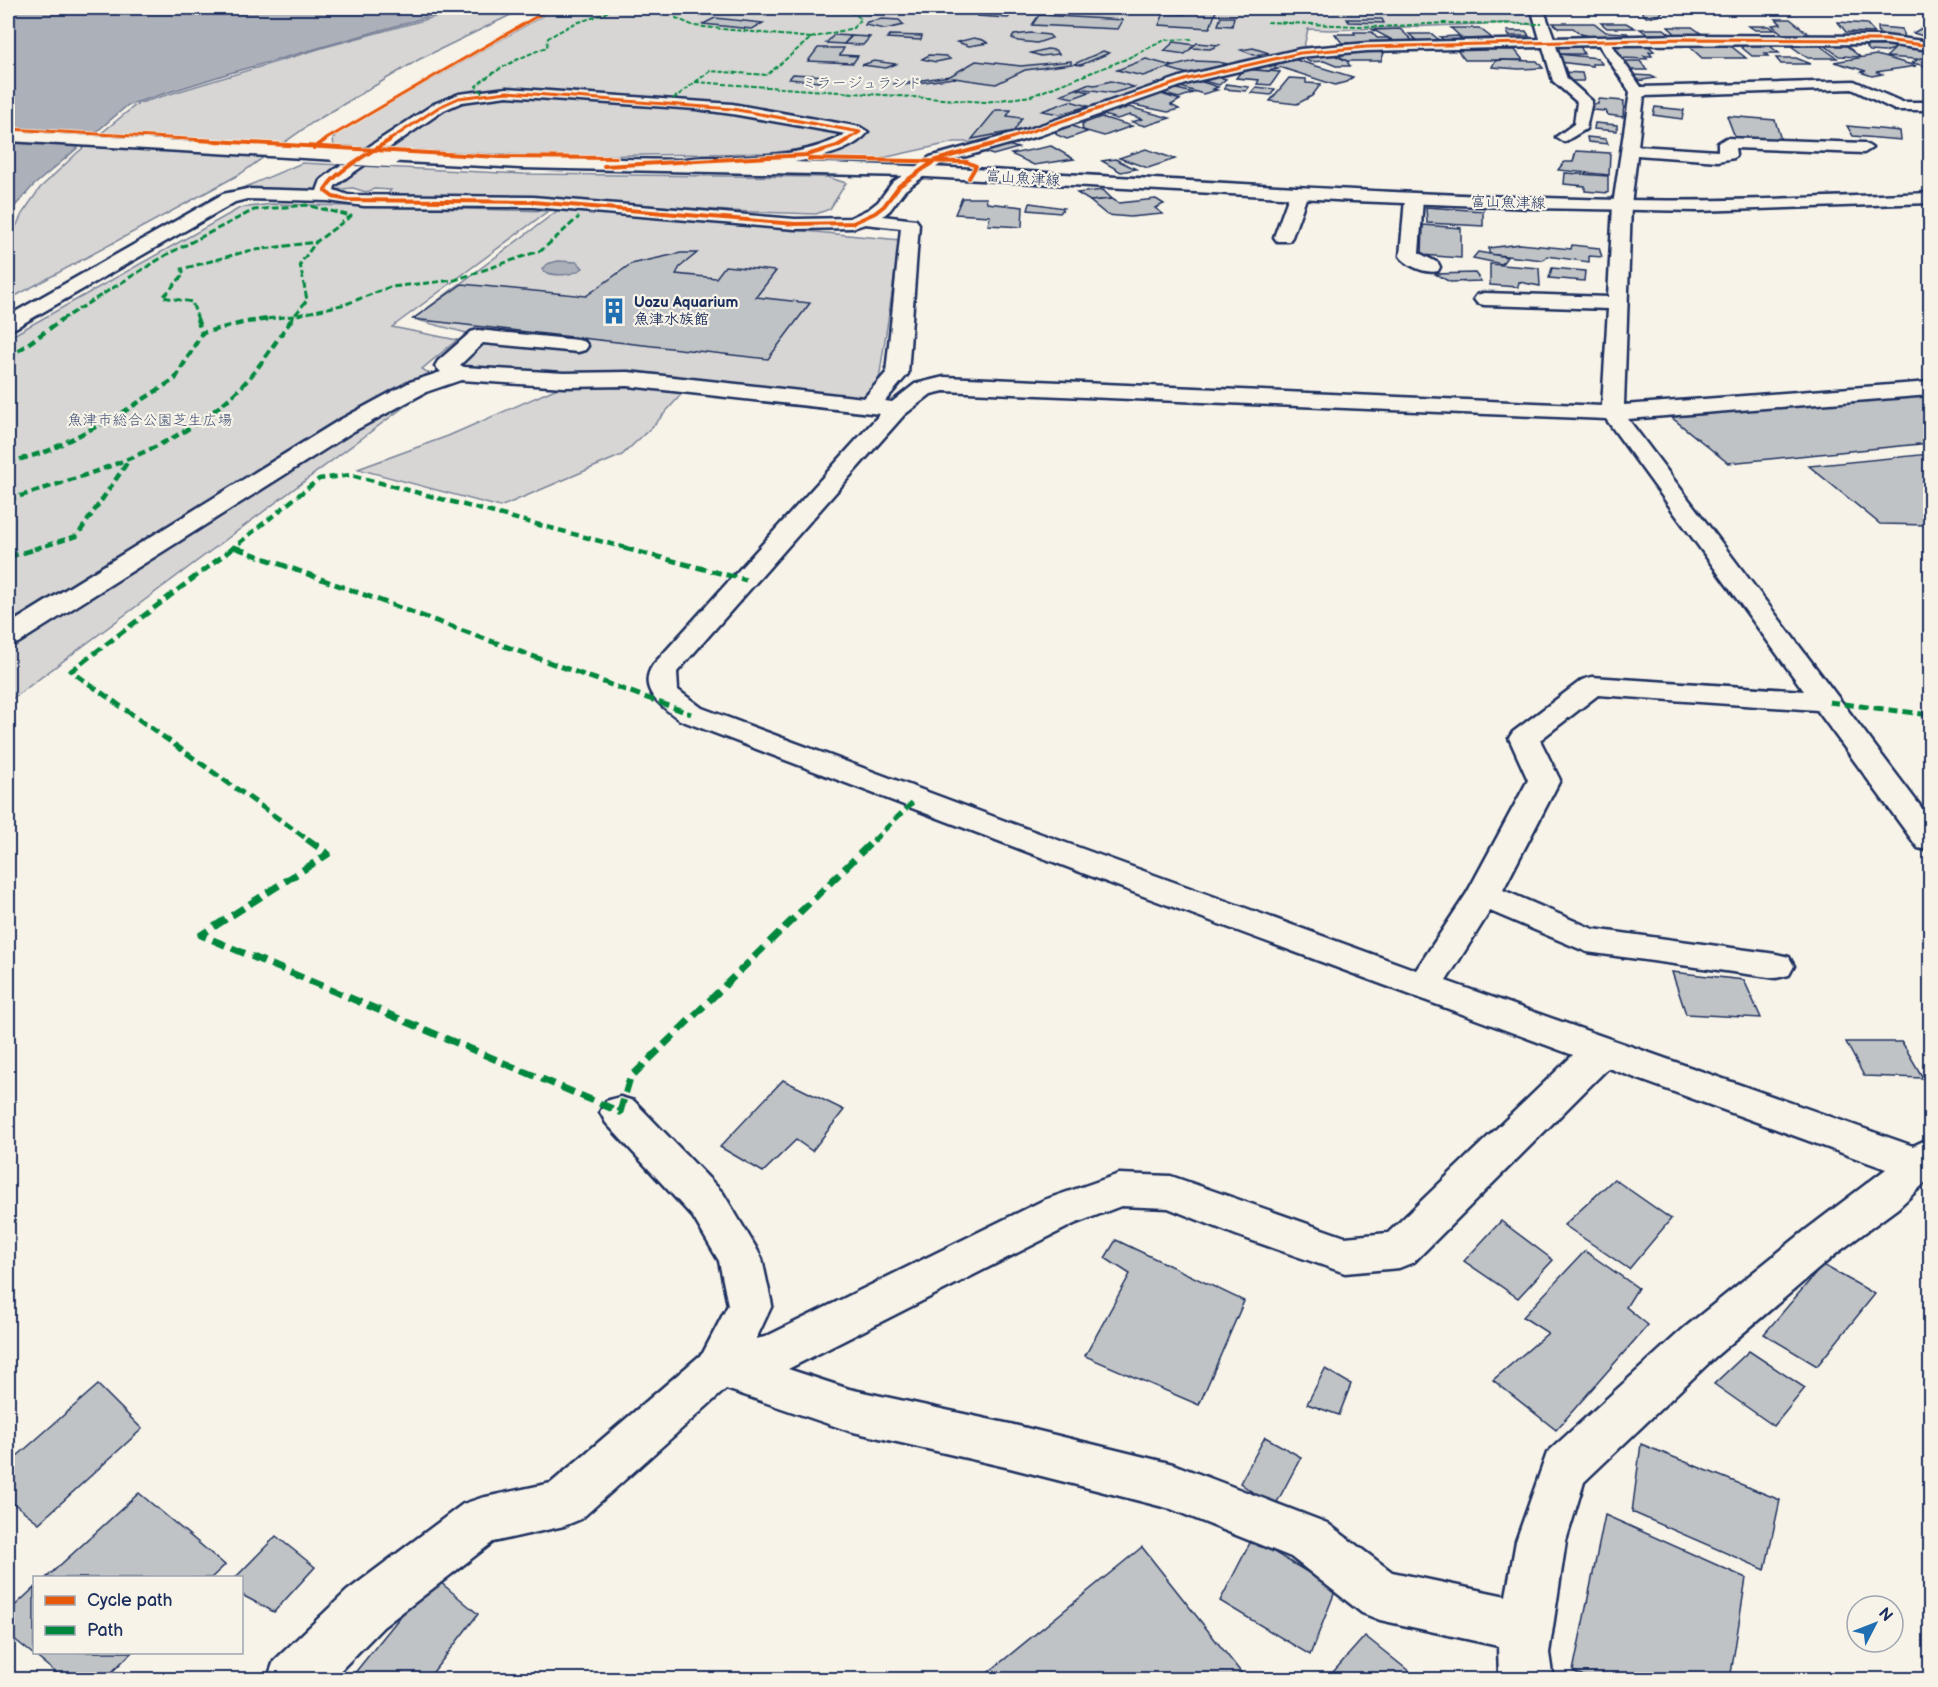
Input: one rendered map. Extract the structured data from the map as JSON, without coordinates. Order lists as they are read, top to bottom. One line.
{"streets":{"street":["富山魚津線"]},"parks":["ミラージュランド","魚津市総合公園芝生広場"],"places":{"building":["Uozu Aquarium 魚津水族館"]},"legend":["Cycle path","Path"],"north":"top right"}
